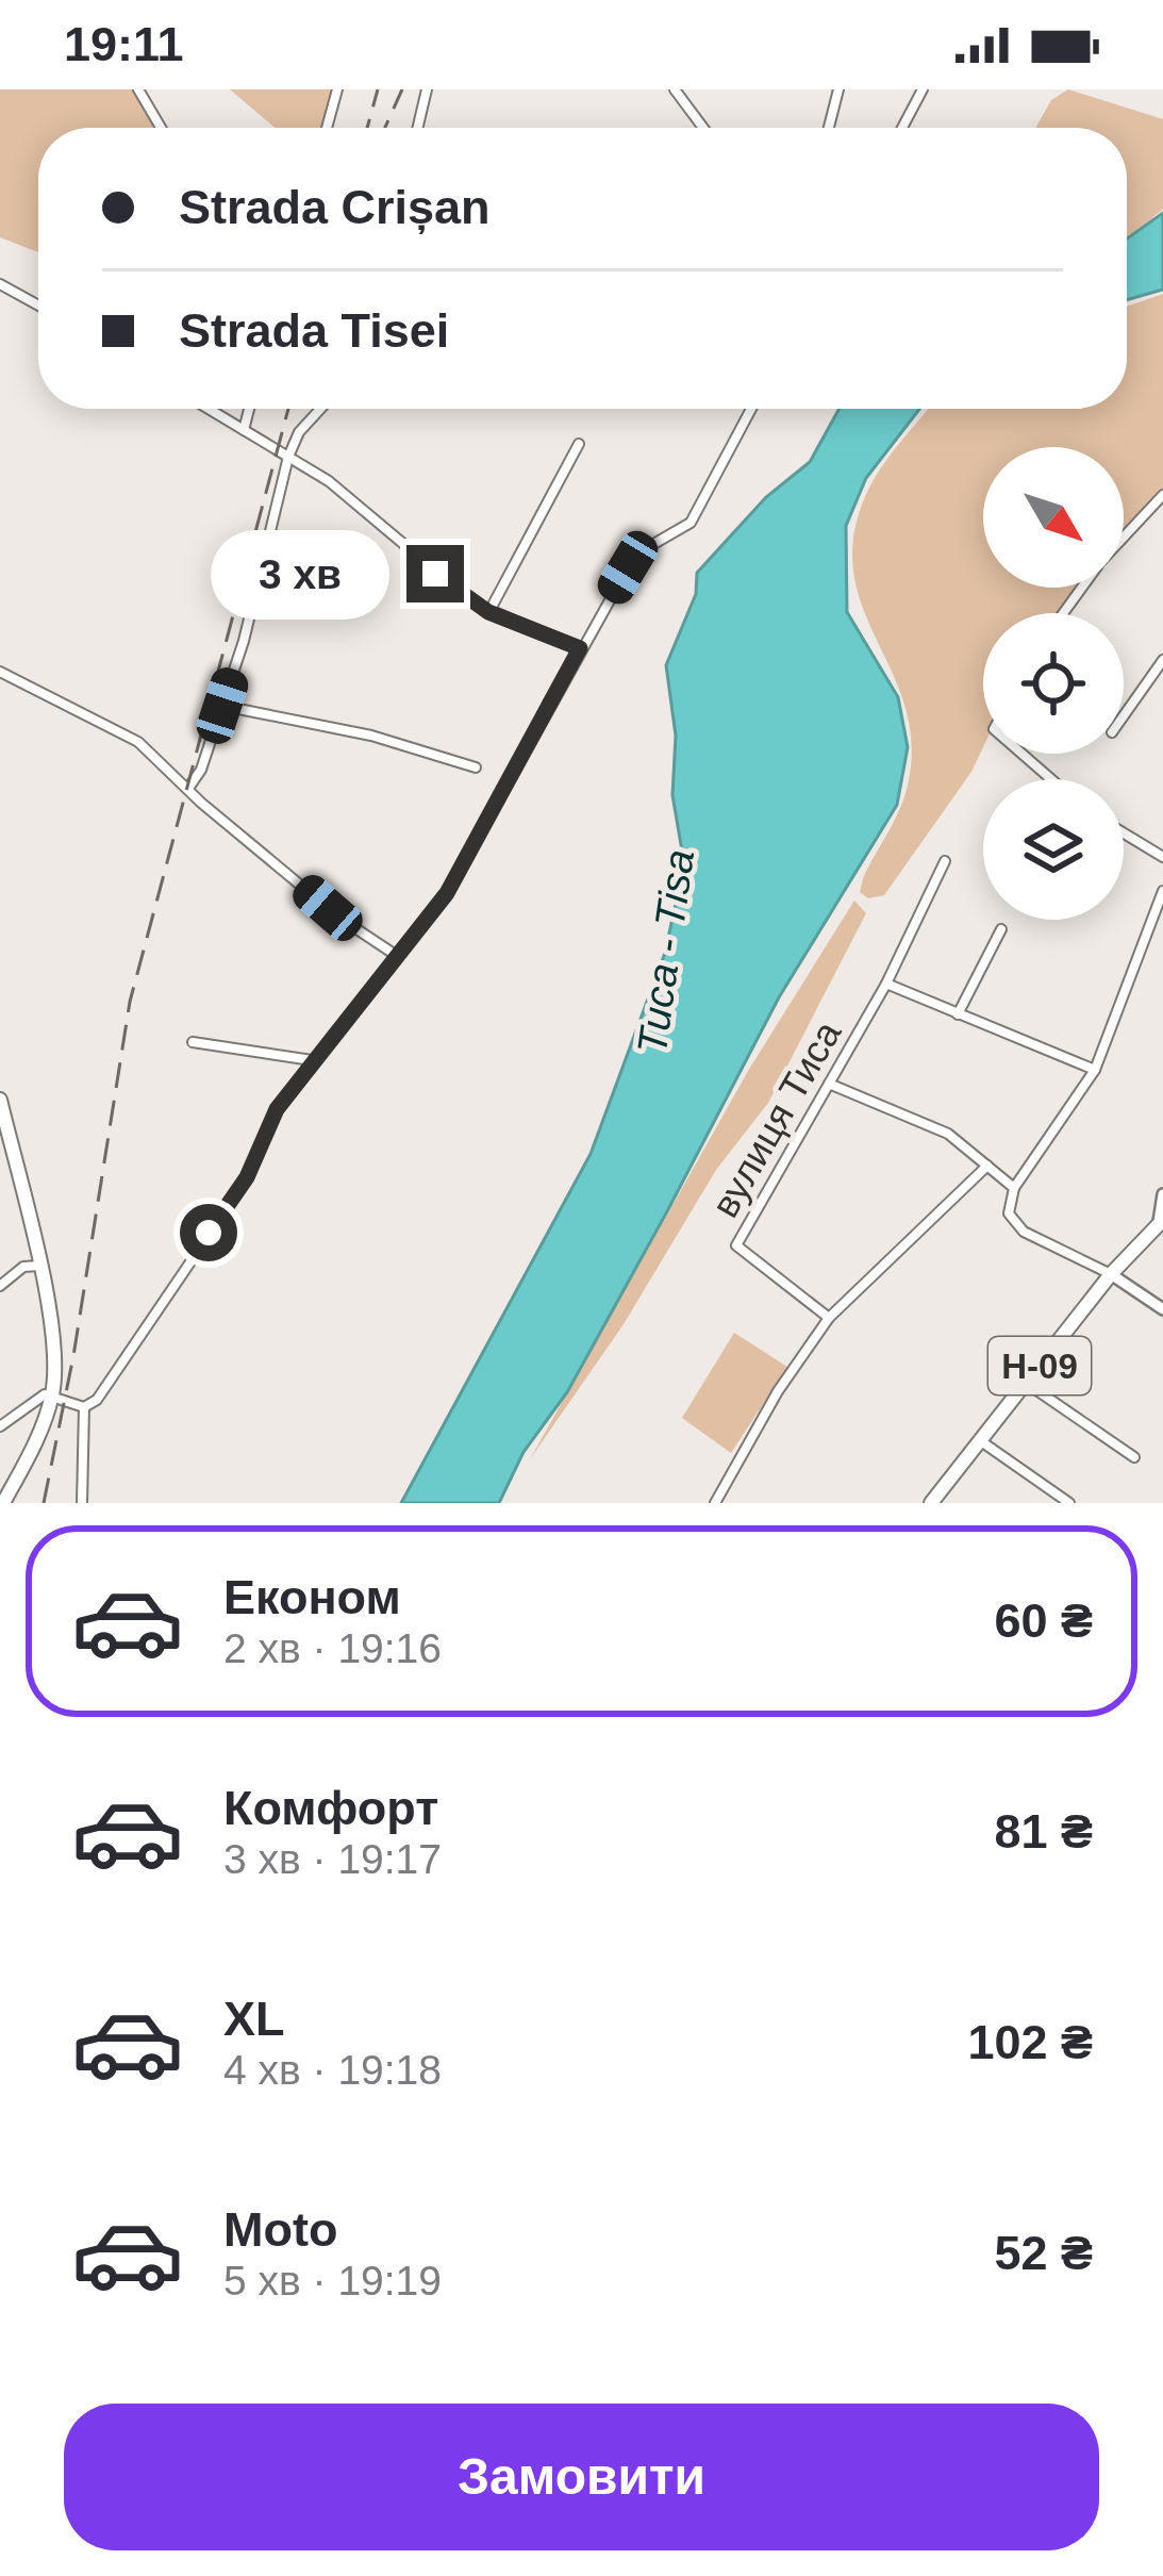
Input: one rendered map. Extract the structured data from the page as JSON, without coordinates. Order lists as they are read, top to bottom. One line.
{"streets":{"main road":["Н-09"],"street":["вулиця Тиса"]},"water":["Тиса - Tisa"],"north":"bottom right","page":{"status":"19:11","banner":["Strada Crișan","Strada Tisei"],"bubble":"3 хв","list":[{"name":"Економ","note":"2 хв · 19:16","value":"60 ₴"},{"name":"Комфорт","note":"3 хв · 19:17","value":"81 ₴"},{"name":"XL","note":"4 хв · 19:18","value":"102 ₴"},{"name":"Moto","note":"5 хв · 19:19","value":"52 ₴"}],"buttons":"Замовити"}}
